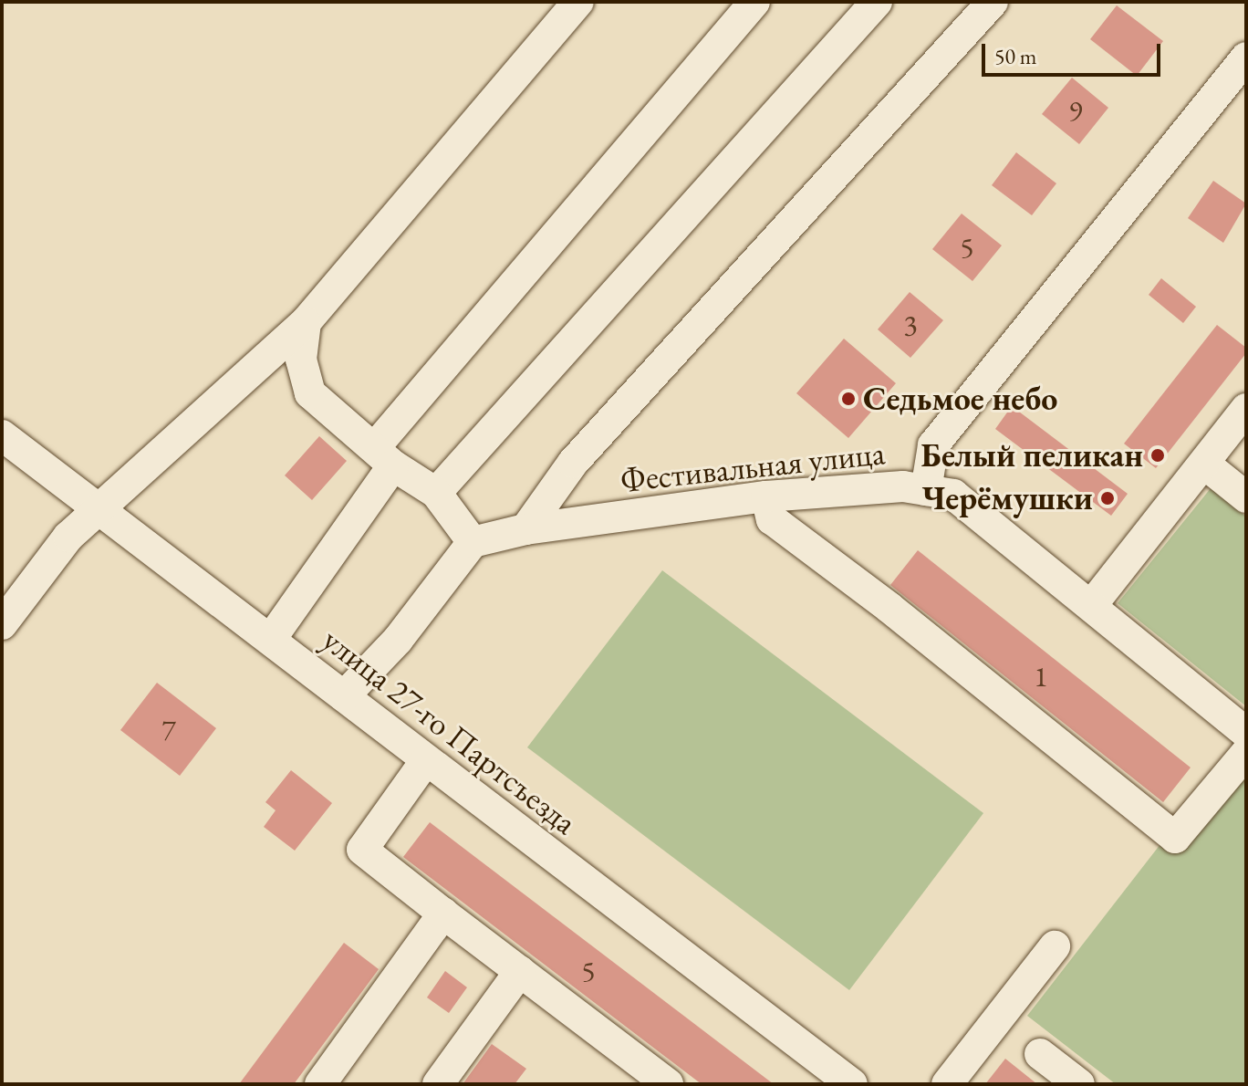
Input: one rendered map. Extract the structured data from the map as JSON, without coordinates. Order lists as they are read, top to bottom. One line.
{"streets":{"street":["Фестивальная улица","улица 27-го Партсъезда"]},"places":["Седьмое небо","Белый пеликан","Черёмушки"],"house_numbers":["9","5","3","1","7","5"],"scale_bar":"50 m"}
